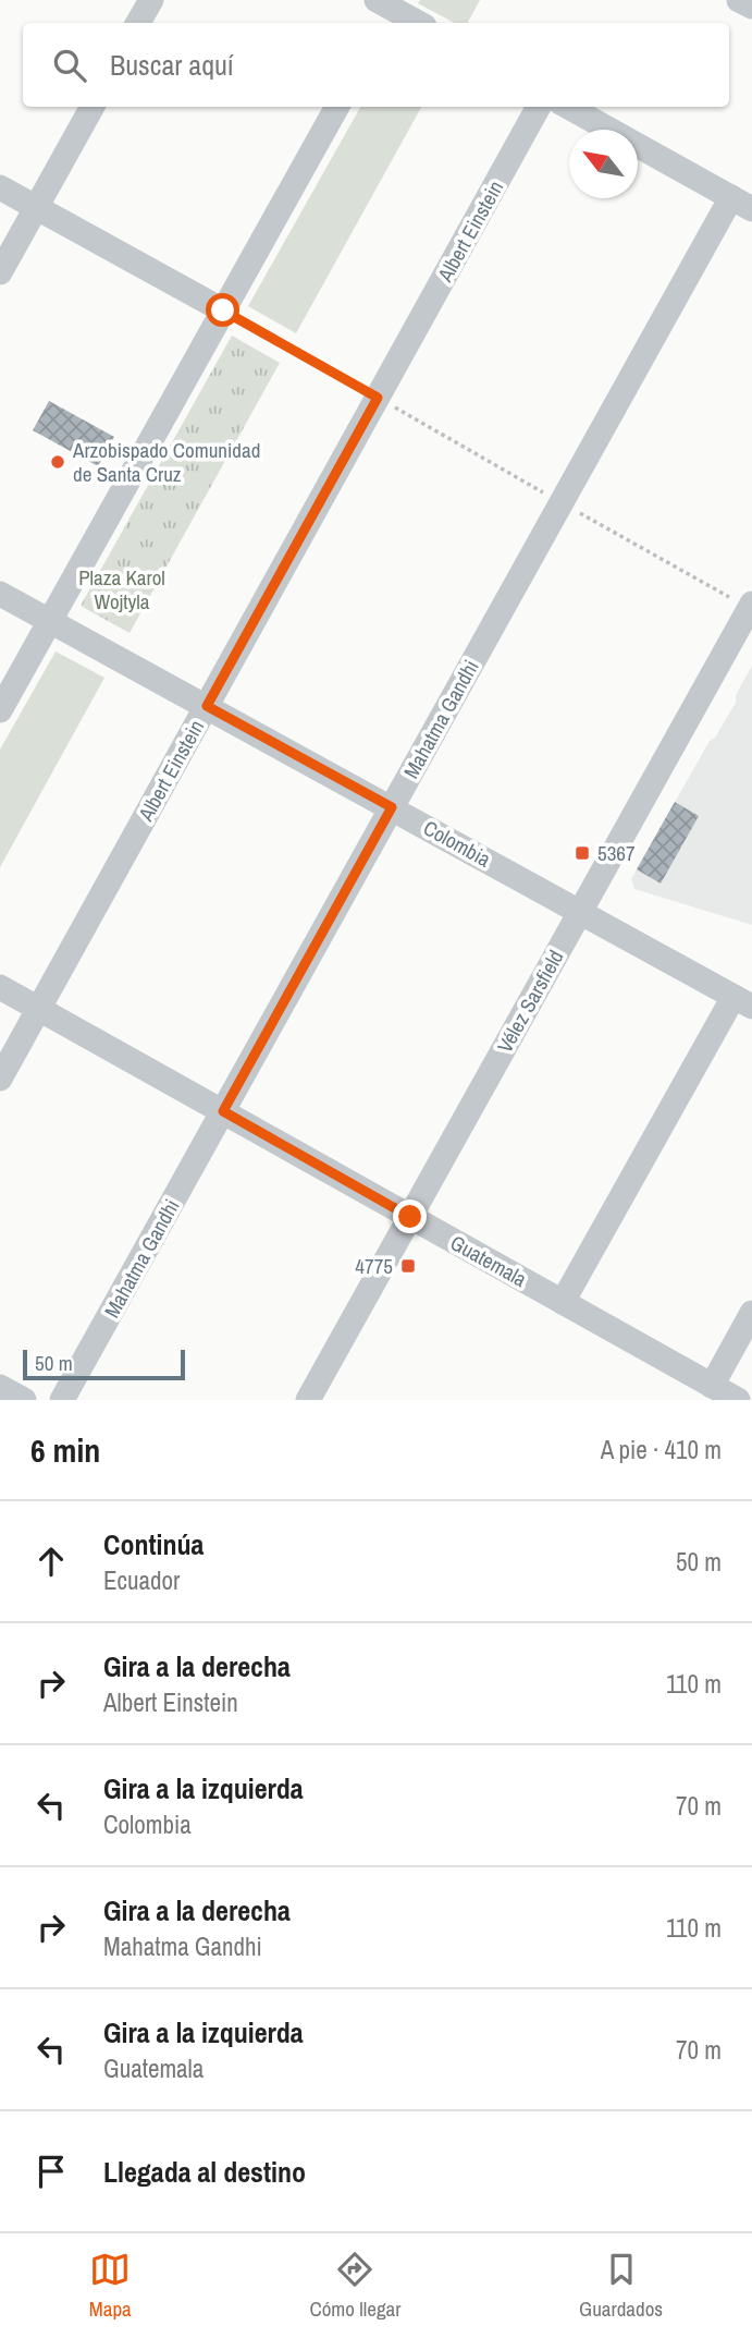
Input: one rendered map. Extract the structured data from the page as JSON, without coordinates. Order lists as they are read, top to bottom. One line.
{"streets":{"street":["Albert Einstein","Mahatma Gandhi","Colombia","Vélez Sarsfield","Guatemala"]},"crossings":[["Albert Einstein","Colombia"],["Albert Einstein","Guatemala"],["Mahatma Gandhi","Colombia"],["Mahatma Gandhi","Guatemala"],["Colombia","Vélez Sarsfield"],["Vélez Sarsfield","Guatemala"]],"parks":["Plaza Karol Wojtyla"],"places":{"other":["Arzobispado Comunidad de Santa Cruz"],"transit":["5367","4775"]},"scale_bar":"50 m","north":"top left","page":{"search":"Buscar aquí","scale":"50 m","heading":["6 min","A pie · 410 m"],"list":[["Continúa","Ecuador","50 m"],["Gira a la derecha","Albert Einstein","110 m"],["Gira a la izquierda","Colombia","70 m"],["Gira a la derecha","Mahatma Gandhi","110 m"],["Gira a la izquierda","Guatemala","70 m"],"Llegada al destino"],"nav":["Mapa","Cómo llegar","Guardados"]}}
